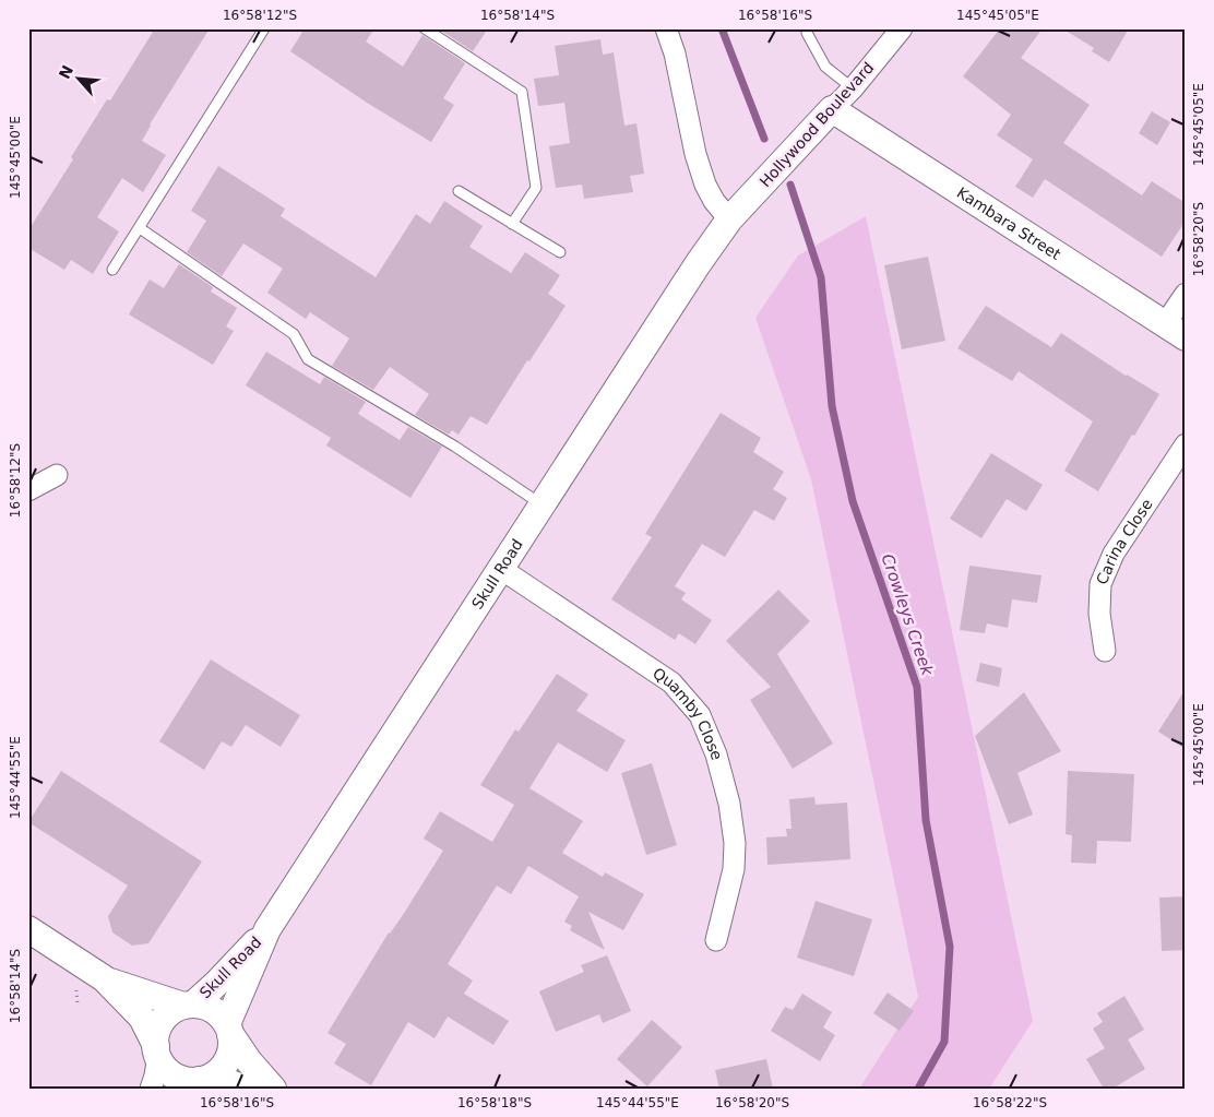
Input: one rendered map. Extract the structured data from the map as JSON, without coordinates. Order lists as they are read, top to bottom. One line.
{"streets":{"street":["Hollywood Boulevard","Kambara Street","Carina Close","Skull Road","Quamby Close"]},"crossings":[["Hollywood Boulevard","Kambara Street"],["Hollywood Boulevard","Skull Road"],["Skull Road","Quamby Close"]],"water":["Crowleys Creek"],"north":"top left","coordinates":["16°58'12\"S","16°58'14\"S","16°58'16\"S","145°45'05\"E","145°45'00\"E","16°58'20\"S","145°44'55\"E","16°58'18\"S","16°58'22\"S"]}
